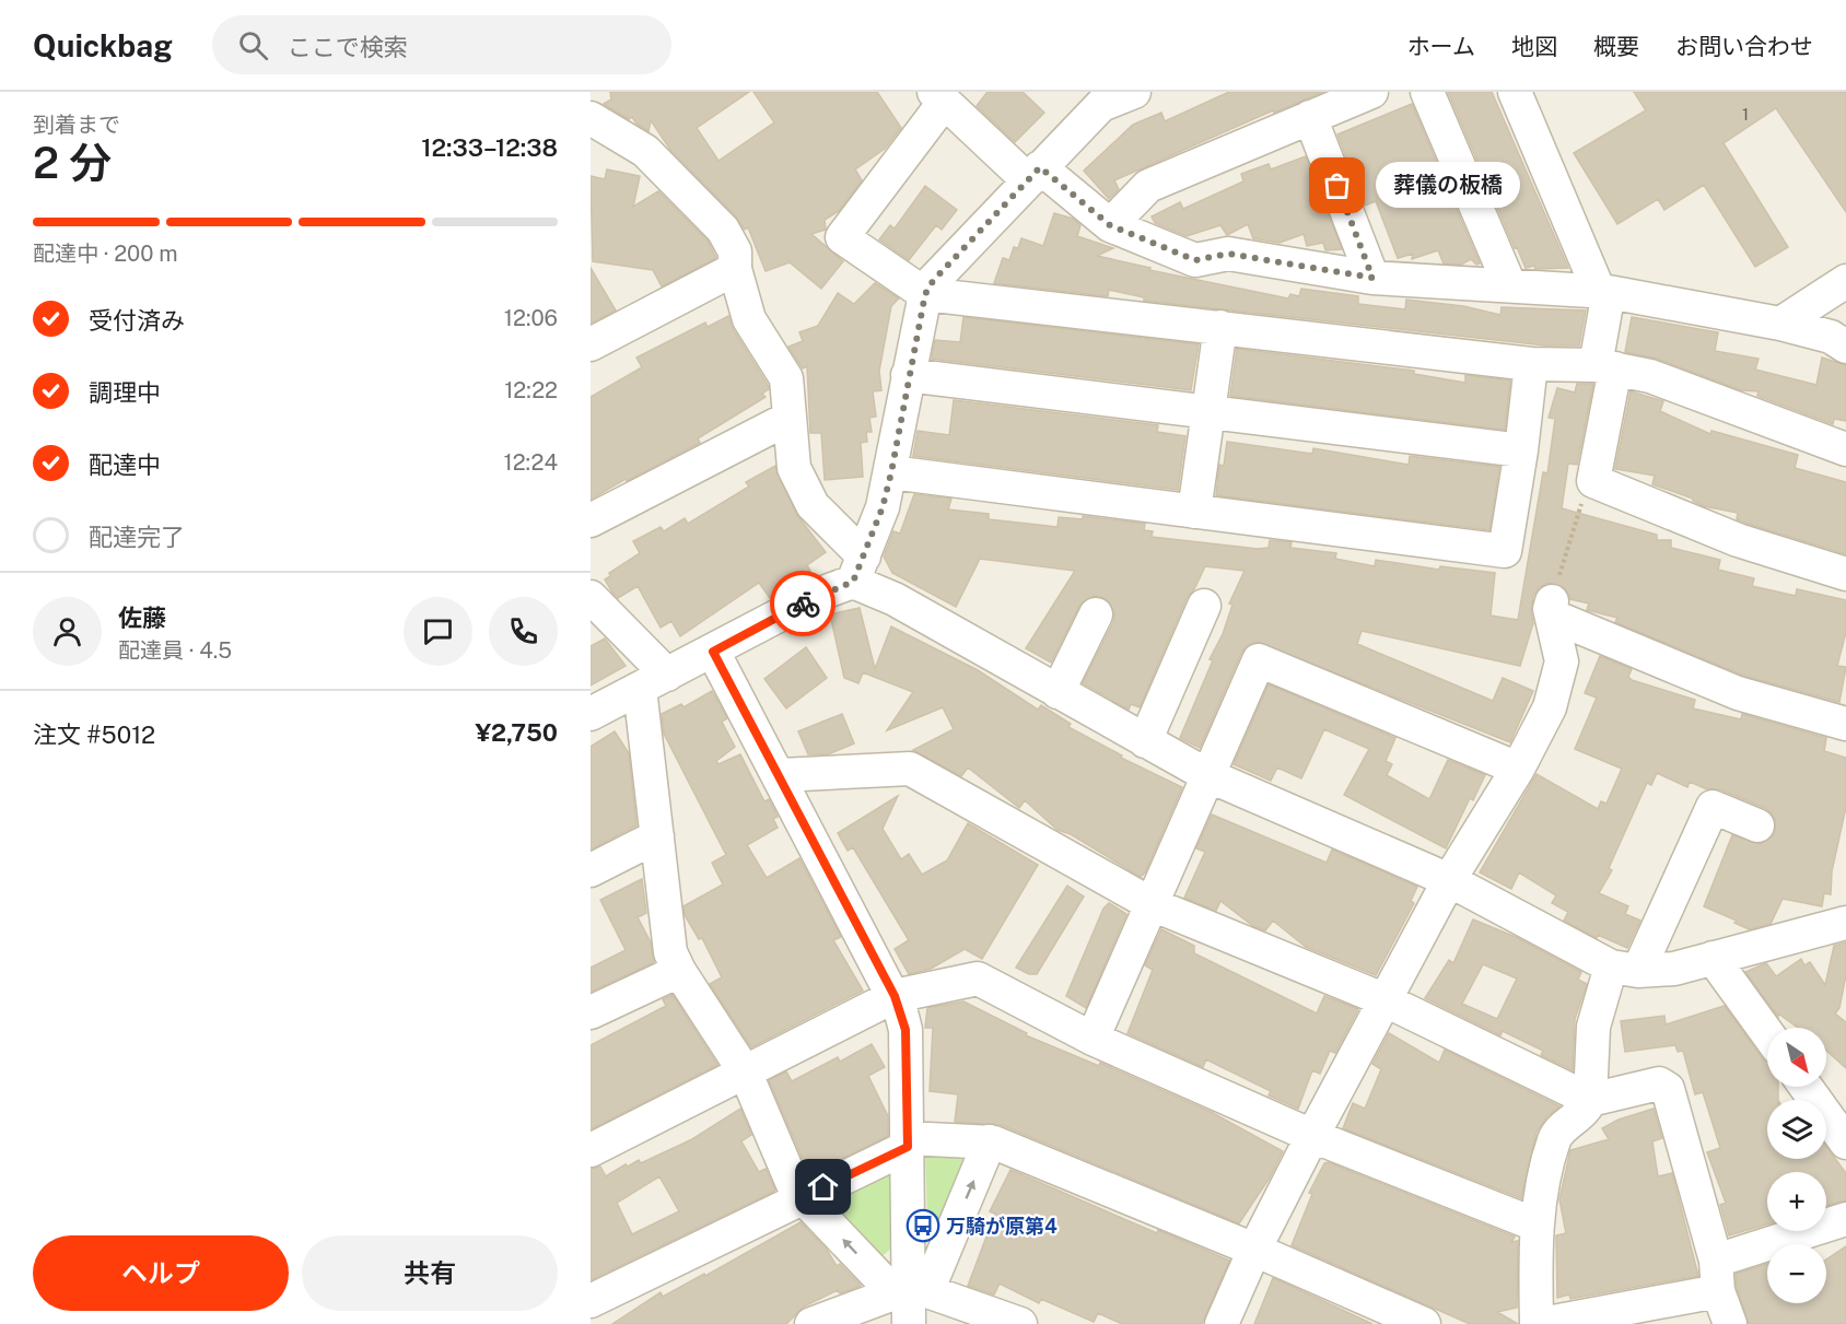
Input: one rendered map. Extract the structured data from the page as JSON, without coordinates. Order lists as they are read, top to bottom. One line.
{"places":{"other":["葬儀の板橋"],"bus stop":["万騎が原第4"]},"house_numbers":["1"],"north":"bottom right","page":{"header":"Quickbag","search":"ここで検索","nav":["ホーム","地図","概要","お問い合わせ"],"heading":["2 分","到着まで","12:33–12:38"],"panel":["佐藤","配達員 · 4.5","注文 #5012","¥2,750"],"bubble":"葬儀の板橋","bar":"配達中 · 200 m","list":[["受付済み","12:06"],["調理中","12:22"],["配達中","12:24"],"配達完了"],"map_buttons":["+","−"],"buttons":["ヘルプ","共有"]}}
